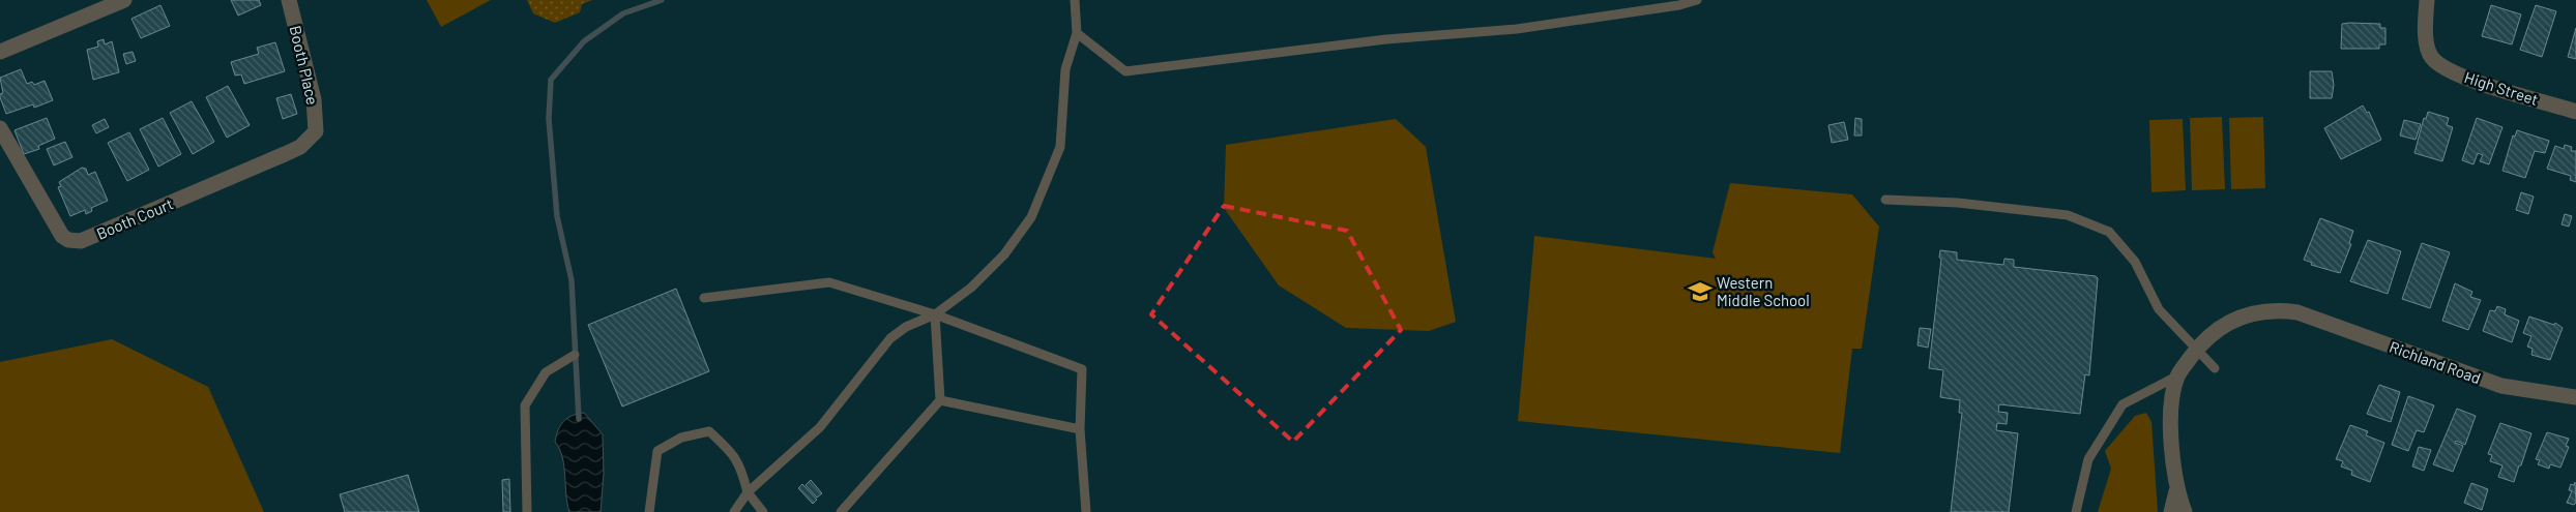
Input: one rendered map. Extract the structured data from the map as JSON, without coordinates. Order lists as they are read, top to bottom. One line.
{"streets":{"street":["Booth Place","High Street","Booth Court","Richland Road"]},"crossings":[["Booth Place","Booth Court"]],"places":{"school or university":["Western Middle School"]}}
